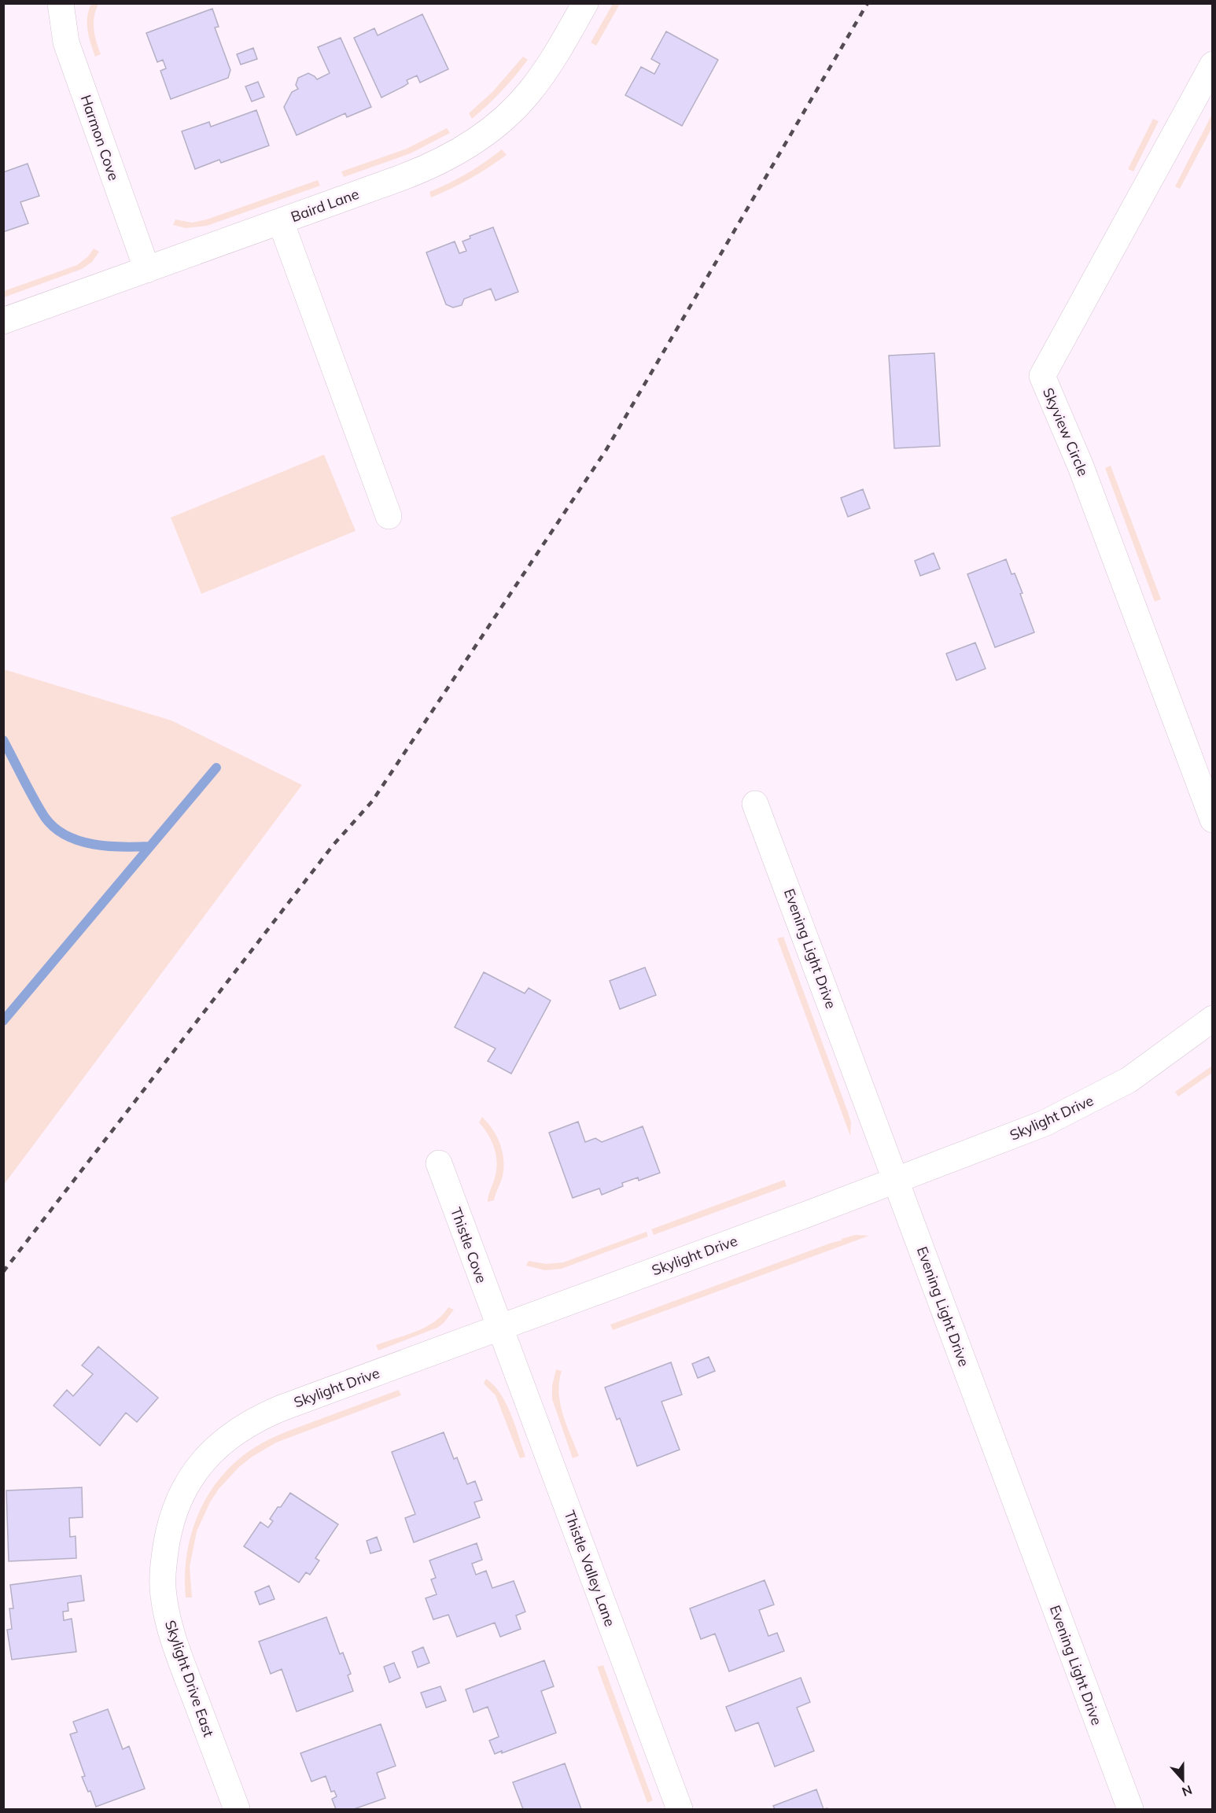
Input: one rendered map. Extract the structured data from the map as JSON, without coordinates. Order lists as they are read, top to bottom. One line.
{"streets":{"street":["Harmon Cove","Baird Lane","Skyview Circle","Evening Light Drive","Skylight Drive","Thistle Cove","Thistle Valley Lane","Skylight Drive East"]},"crossings":[["Harmon Cove","Baird Lane"],["Evening Light Drive","Skylight Drive"],["Skylight Drive","Thistle Cove"],["Skylight Drive","Thistle Valley Lane"],["Skylight Drive","Skylight Drive East"],["Thistle Cove","Thistle Valley Lane"]],"north":"bottom"}
